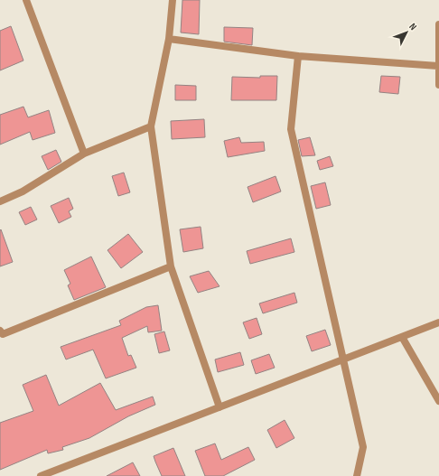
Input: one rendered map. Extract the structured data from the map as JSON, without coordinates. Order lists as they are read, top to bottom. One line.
{"north":"top right"}
